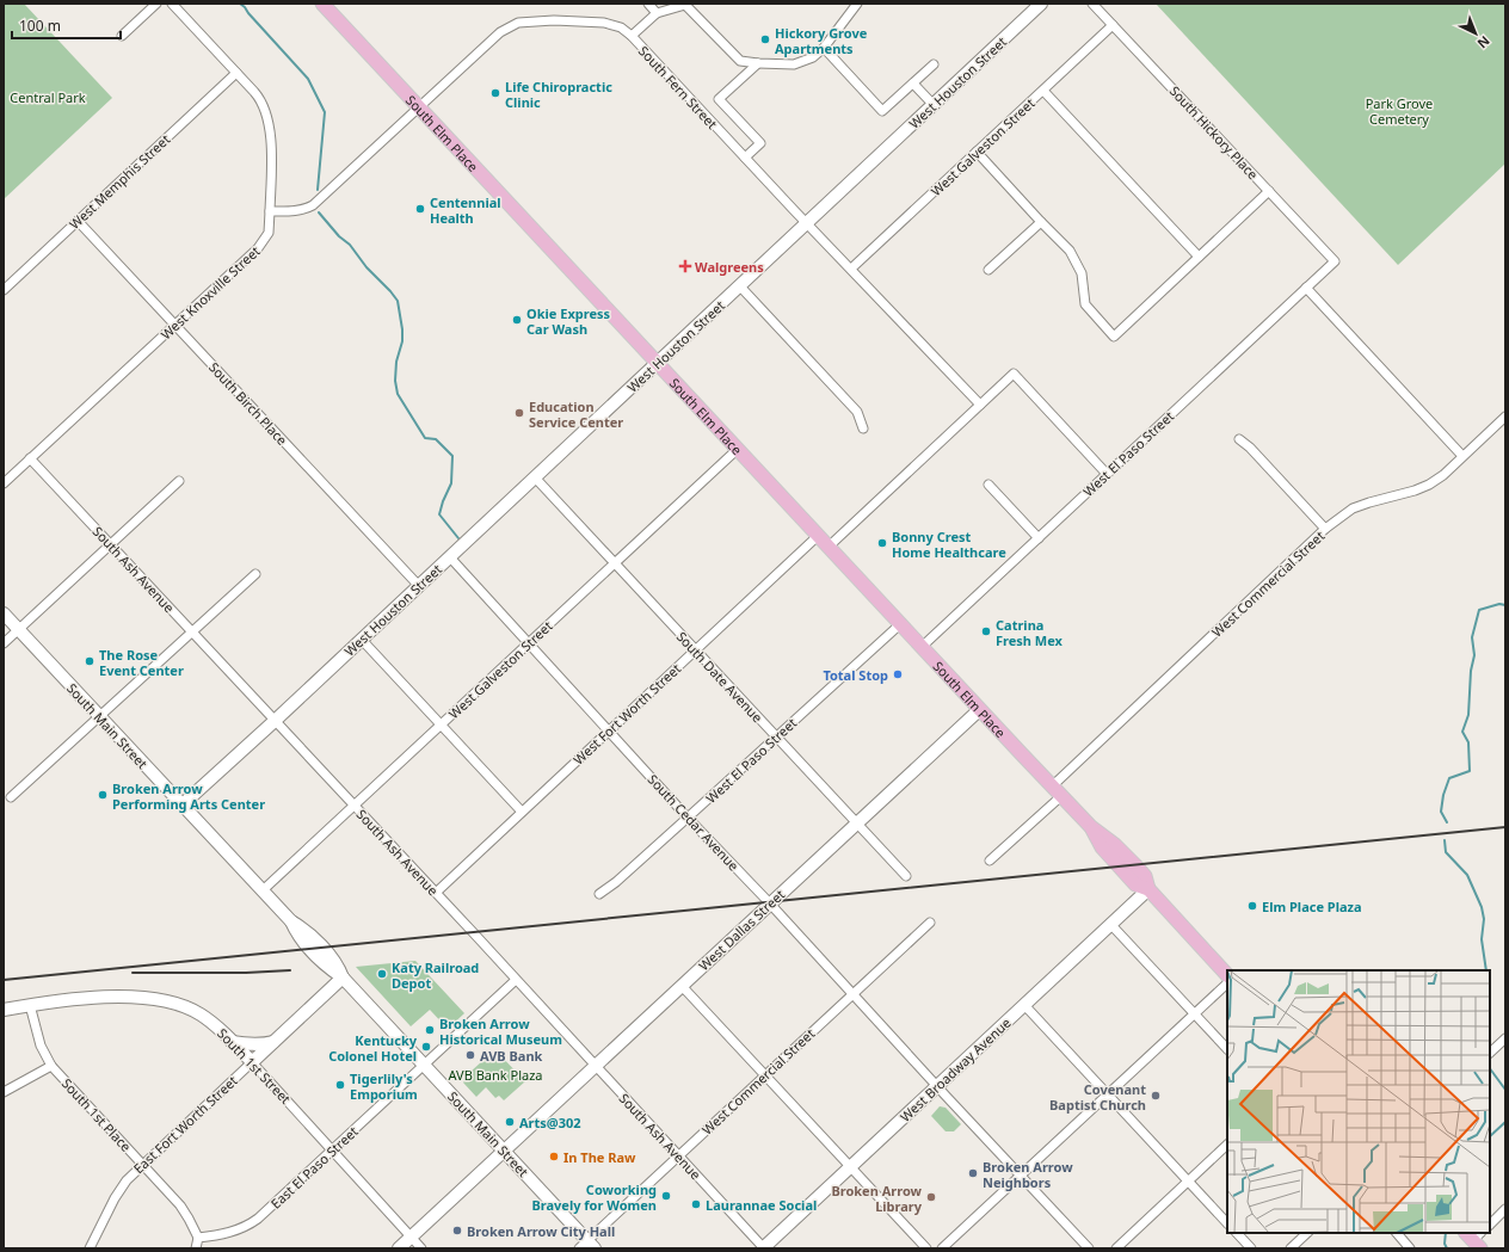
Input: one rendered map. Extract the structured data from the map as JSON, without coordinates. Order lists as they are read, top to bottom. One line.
{"streets":{"main road":["South Elm Place"],"street":["West Houston Street","South Fern Street","South Hickory Place","West Galveston Street","West Memphis Street","West Knoxville Street","South Birch Place","West El Paso Street","South Ash Avenue","West Commercial Street","South Date Avenue","West Fort Worth Street","South Main Street","South Cedar Avenue","West Dallas Street","South 1st Street","West Broadway Avenue","South 1st Place","East Fort Worth Street","East El Paso Street"]},"crossings":[["West Houston Street","South Fern Street"],["West Houston Street","South Elm Place"],["West Houston Street","South Birch Place"],["West Houston Street","South Ash Avenue"],["West Houston Street","South Date Avenue"],["West Houston Street","South Main Street"],["West Houston Street","South Cedar Avenue"],["South Fern Street","South Elm Place"],["South Fern Street","West Galveston Street"],["South Elm Place","West Galveston Street"],["South Elm Place","West El Paso Street"],["South Elm Place","West Commercial Street"],["South Elm Place","West Fort Worth Street"],["South Elm Place","West Dallas Street"],["South Elm Place","West Broadway Avenue"],["South Hickory Place","West Galveston Street"],["South Hickory Place","West El Paso Street"],["West Galveston Street","South Ash Avenue"],["West Galveston Street","South Date Avenue"],["West Galveston Street","South Main Street"],["West Galveston Street","South Cedar Avenue"],["West Memphis Street","South Birch Place"],["West Knoxville Street","South Birch Place"],["West Knoxville Street","South Ash Avenue"],["West El Paso Street","South Date Avenue"],["West El Paso Street","South Cedar Avenue"],["South Ash Avenue","West Commercial Street"],["South Ash Avenue","West Fort Worth Street"],["South Ash Avenue","West Dallas Street"],["South Ash Avenue","West Broadway Avenue"],["West Commercial Street","South Main Street"],["West Commercial Street","South Cedar Avenue"],["South Date Avenue","West Fort Worth Street"],["South Date Avenue","West Dallas Street"],["West Fort Worth Street","South Cedar Avenue"],["South Main Street","West Dallas Street"],["South Main Street","East Fort Worth Street"],["South Main Street","East El Paso Street"],["South Cedar Avenue","West Dallas Street"],["South Cedar Avenue","West Broadway Avenue"],["West Dallas Street","South 1st Street"],["South 1st Street","South 1st Place"],["South 1st Street","East Fort Worth Street"],["South 1st Street","East El Paso Street"],["South 1st Place","East Fort Worth Street"],["South 1st Place","East El Paso Street"]],"parks":["Central Park","Park Grove Cemetery","AVB Bank Plaza"],"places":{"other":["Hickory Grove Apartments","Life Chiropractic Clinic","Centennial Health","Okie Express Car Wash","Education Service Center","Bonny Crest Home Healthcare","Catrina Fresh Mex","The Rose Event Center","Total Stop","Broken Arrow Performing Arts Center","Elm Place Plaza","Katy Railroad Depot","Broken Arrow Historical Museum","Kentucky Colonel Hotel","AVB Bank","Tigerlily's Emporium","Covenant Baptist Church","Arts@302","In The Raw","Broken Arrow Neighbors","Coworking Bravely for Women","Broken Arrow Library","Laurannae Social","Broken Arrow City Hall"],"health":["Walgreens"]},"scale_bar":"100 m","north":"bottom right"}
